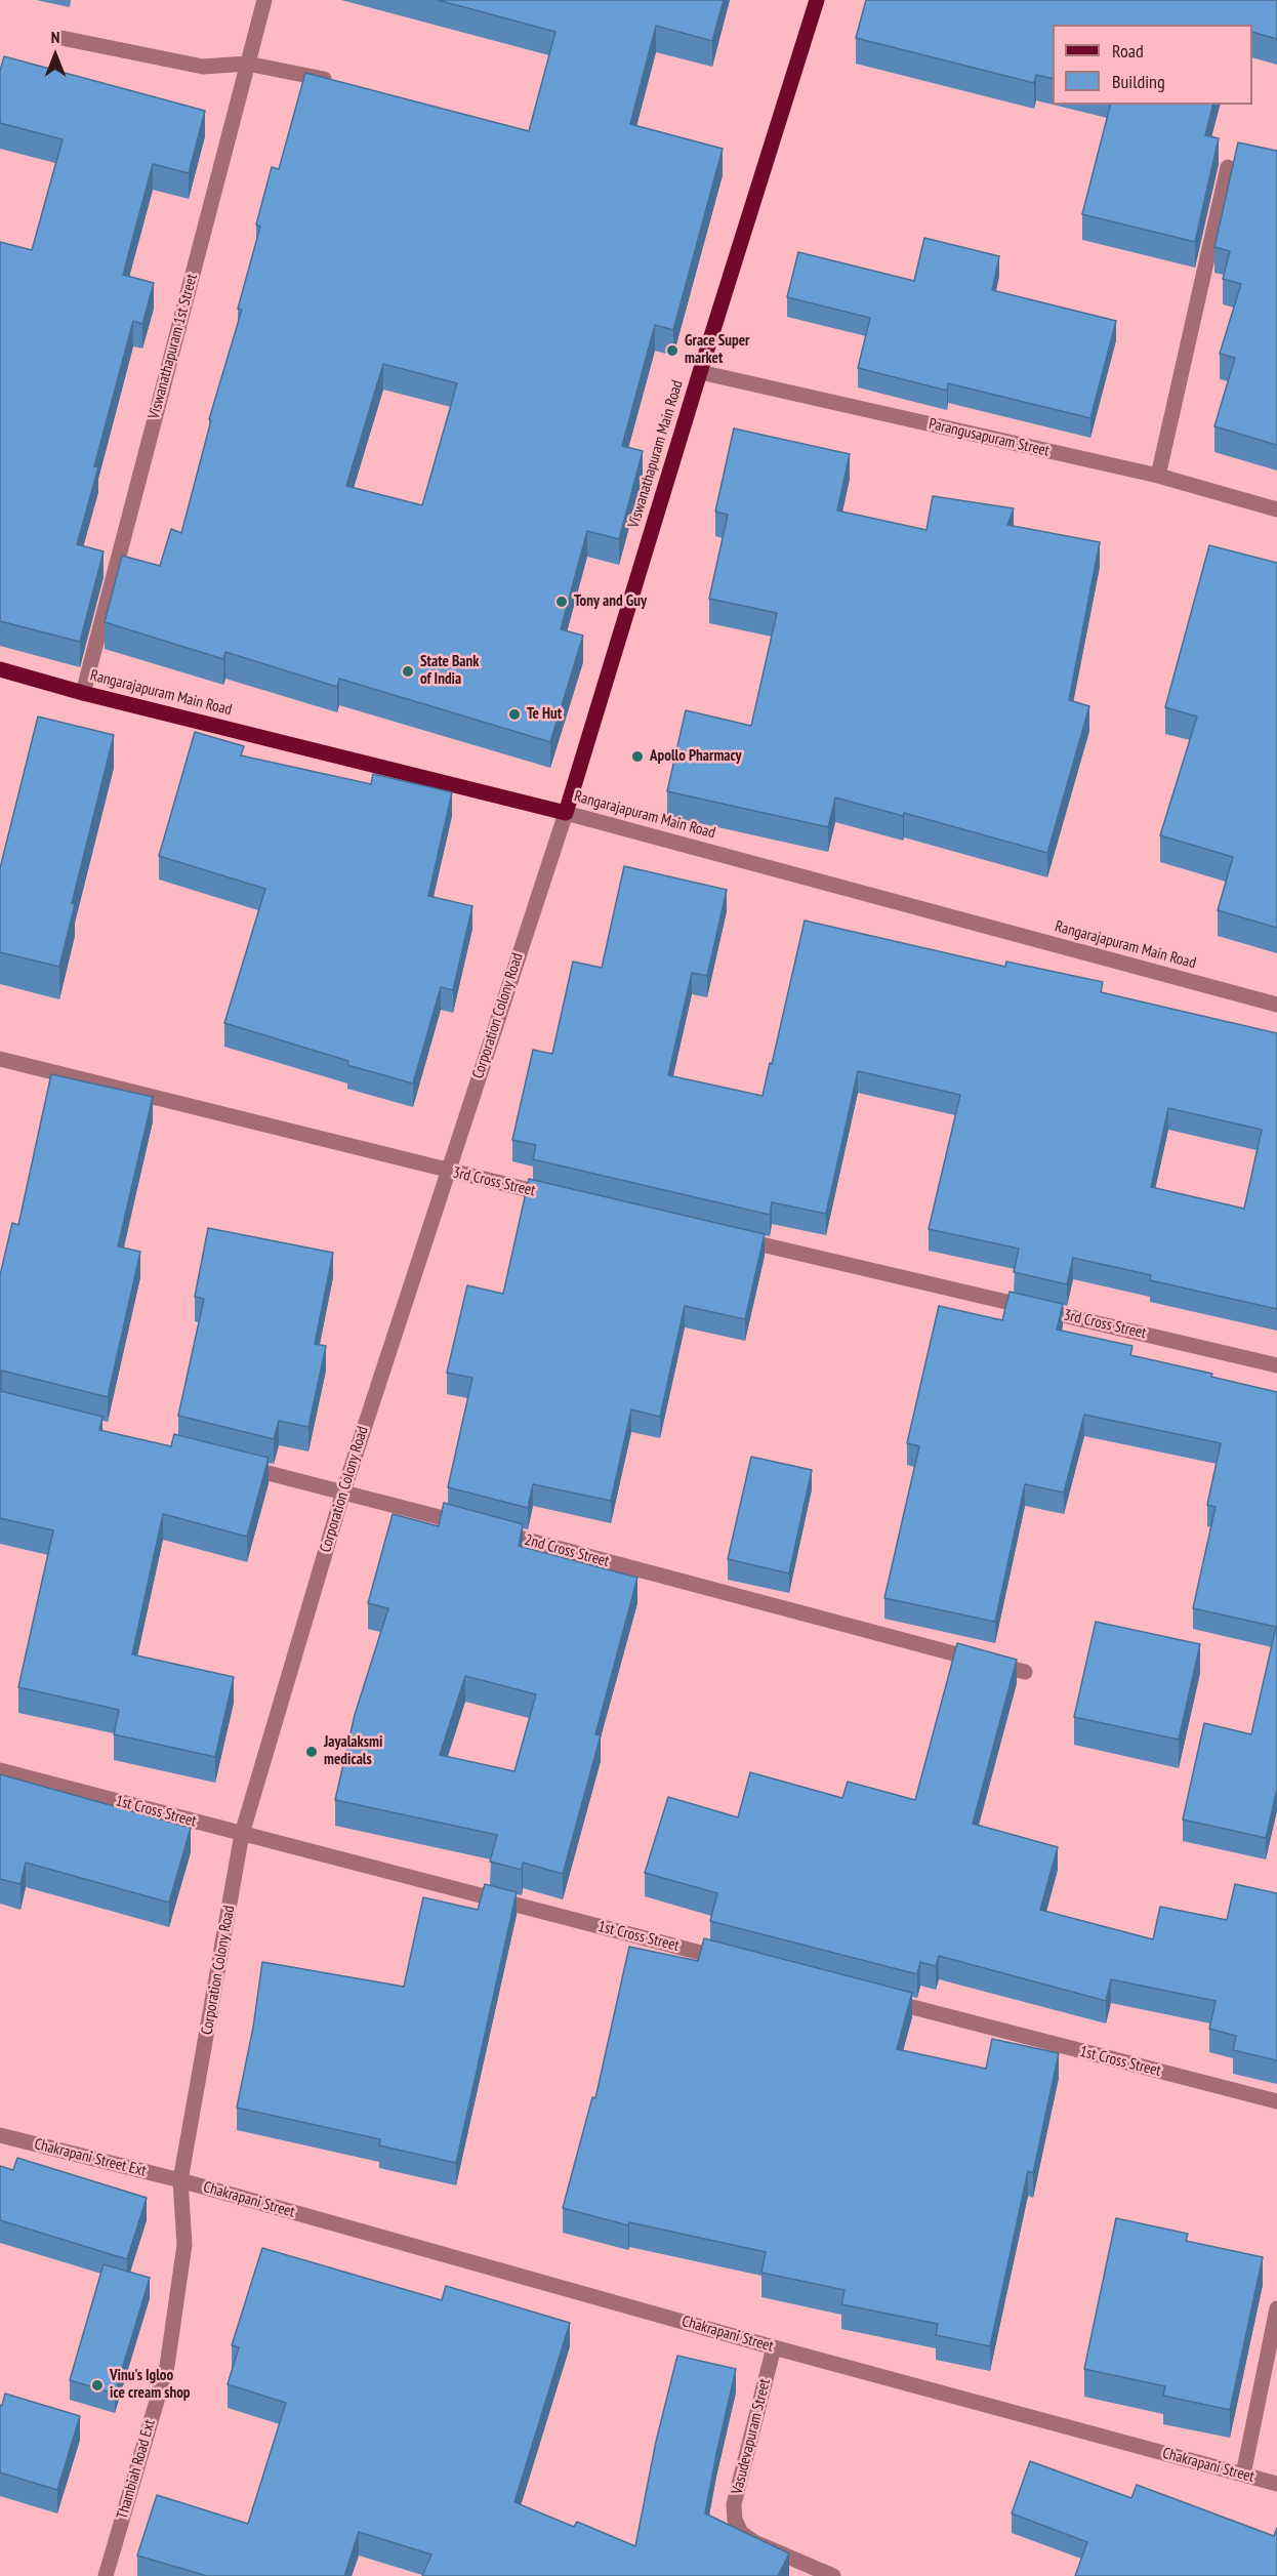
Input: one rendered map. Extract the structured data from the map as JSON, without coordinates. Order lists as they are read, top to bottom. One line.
{"streets":{"main road":["Viswanathapuram Main Road","Rangarajapuram Main Road"],"street":["Viswanathapuram 1st Street","Parangusapuram Street","Corporation Colony Road","3rd Cross Street","2nd Cross Street","1st Cross Street","Chakrapani Street Ext","Chakrapani Street","Vasudevapuram Street","Thambiah Road Ext"]},"crossings":[["Viswanathapuram 1st Street","Rangarajapuram Main Road"],["Parangusapuram Street","Viswanathapuram Main Road"],["Viswanathapuram Main Road","Rangarajapuram Main Road"],["Viswanathapuram Main Road","Corporation Colony Road"],["Rangarajapuram Main Road","Corporation Colony Road"],["Corporation Colony Road","3rd Cross Street"],["Corporation Colony Road","2nd Cross Street"],["Corporation Colony Road","1st Cross Street"],["Corporation Colony Road","Chakrapani Street Ext"],["Corporation Colony Road","Chakrapani Street"],["Corporation Colony Road","Thambiah Road Ext"],["Chakrapani Street Ext","Chakrapani Street"],["Chakrapani Street Ext","Thambiah Road Ext"],["Chakrapani Street","Vasudevapuram Street"],["Chakrapani Street","Thambiah Road Ext"]],"places":["Grace Super market","Tony and Guy","State Bank of India","Te Hut","Apollo Pharmacy","Jayalaksmi medicals","Vinu's Igloo ice cream shop"],"legend":["Road","Building"],"north":"top"}
